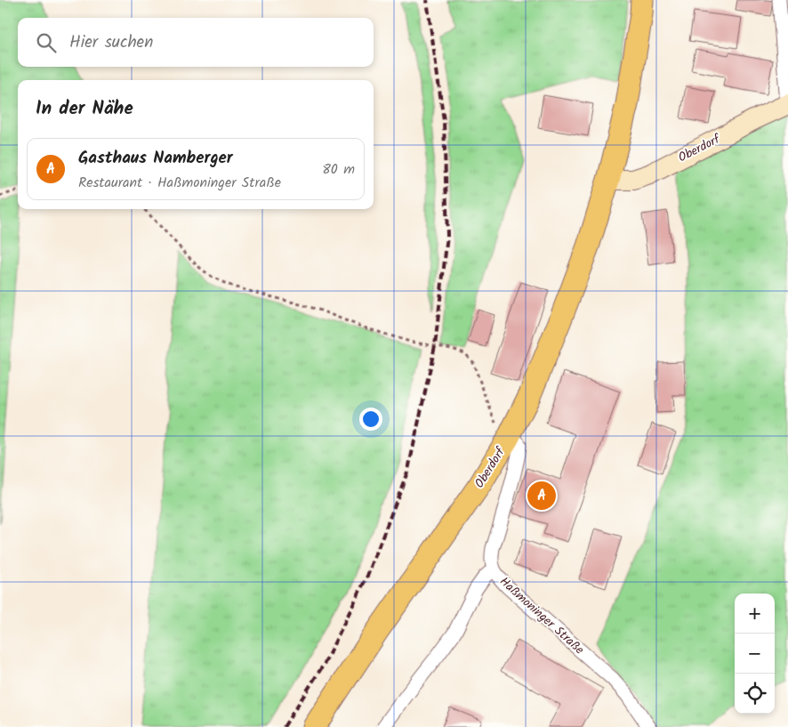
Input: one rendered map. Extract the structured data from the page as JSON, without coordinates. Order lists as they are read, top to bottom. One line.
{"streets":{"main road":["Oberdorf"],"street":["Haßmoninger Straße"]},"crossings":[["Oberdorf","Haßmoninger Straße"]],"page":{"search":"Hier suchen","heading":"In der Nähe","list":[{"mark":"A","name":"Gasthaus Namberger","note":"Restaurant · Haßmoninger Straße","value":"80 m"}],"pins":"A","map_buttons":["+","−"]}}
